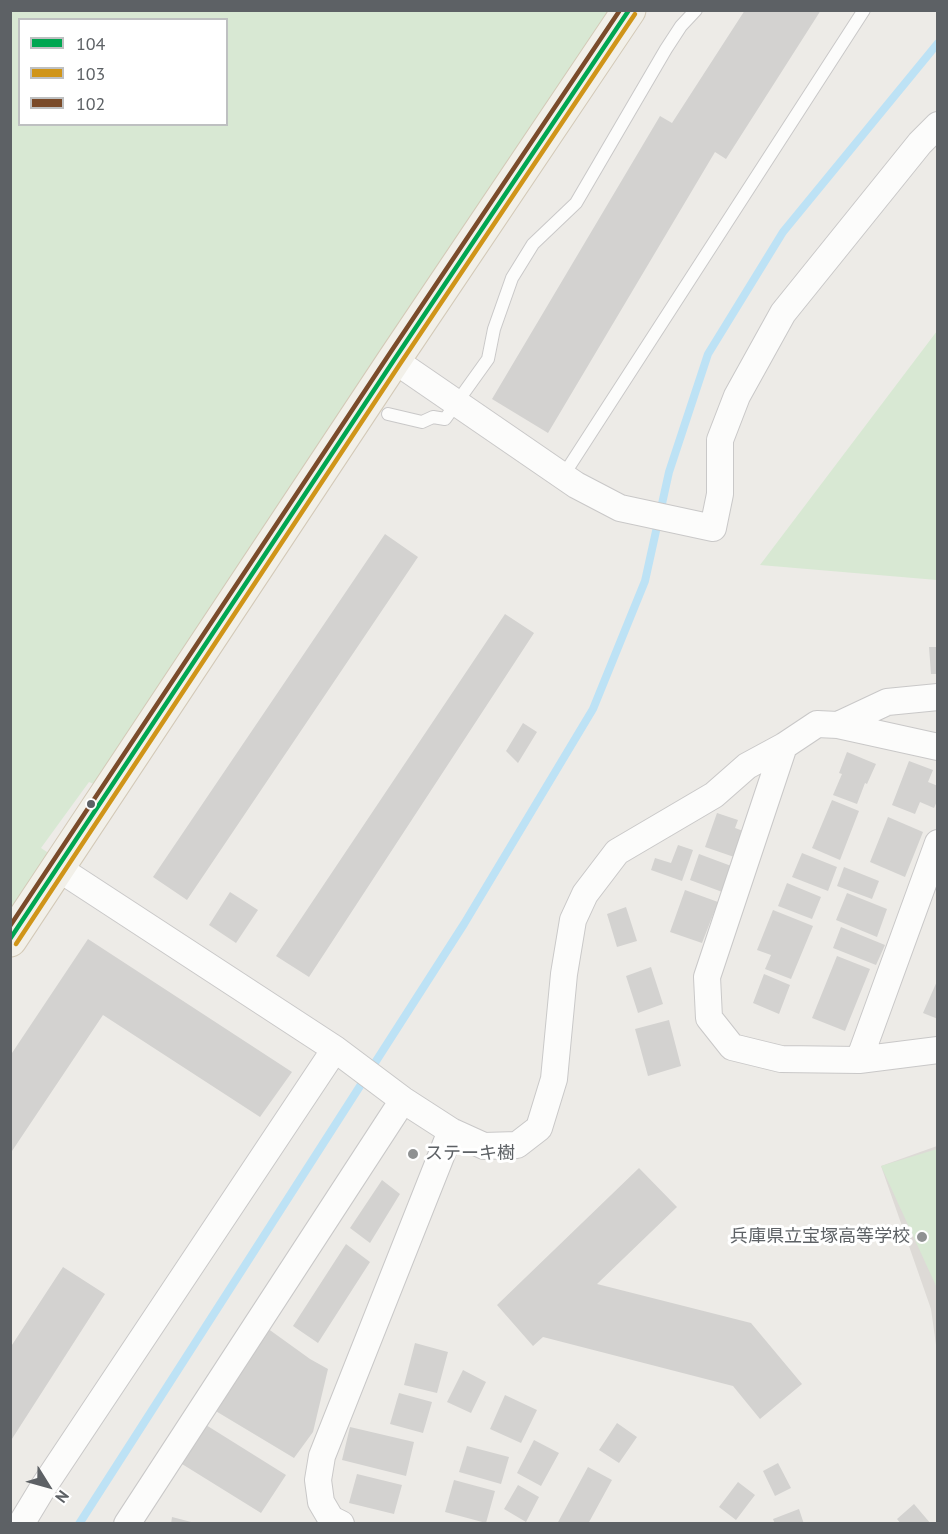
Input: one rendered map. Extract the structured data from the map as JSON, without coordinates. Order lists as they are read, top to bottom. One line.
{"places":["ステーキ樹","兵庫県立宝塚高等学校"],"lines":["transit line 104","transit line 102","transit line 103"],"legend":["104","103","102"],"north":"bottom right"}
